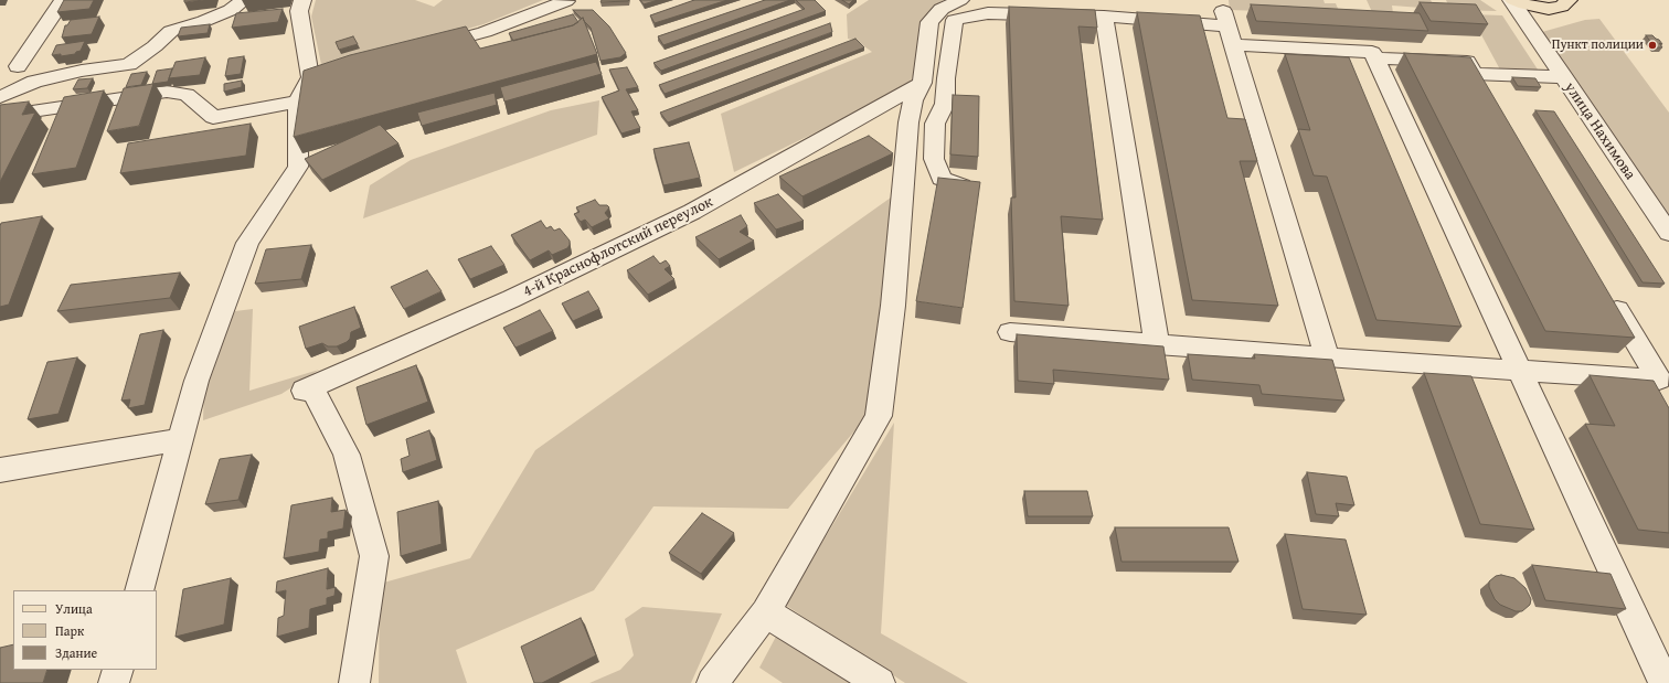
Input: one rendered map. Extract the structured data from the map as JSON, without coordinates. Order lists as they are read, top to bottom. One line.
{"streets":{"street":["улица Нахимова","4-й Краснофлотский переулок"]},"places":["Пункт полиции"],"legend":["Улица","Парк","Здание"]}
